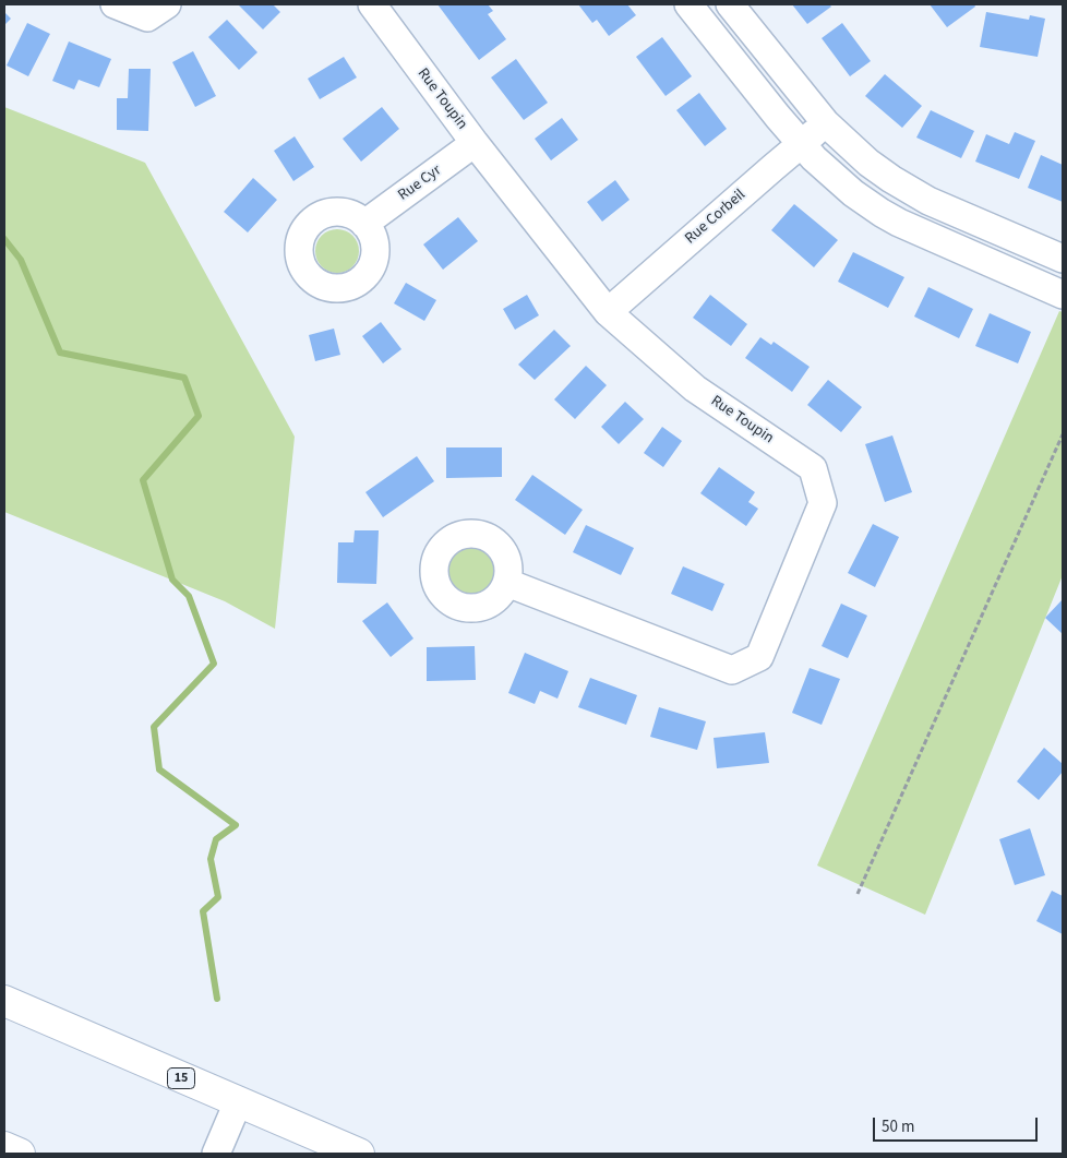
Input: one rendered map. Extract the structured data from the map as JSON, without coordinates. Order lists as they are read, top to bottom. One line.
{"streets":{"highway":["15"],"street":["Rue Toupin","Rue Cyr","Rue Corbeil"]},"crossings":[["Rue Toupin","Rue Cyr"],["Rue Toupin","Rue Corbeil"]],"scale_bar":"50 m"}
